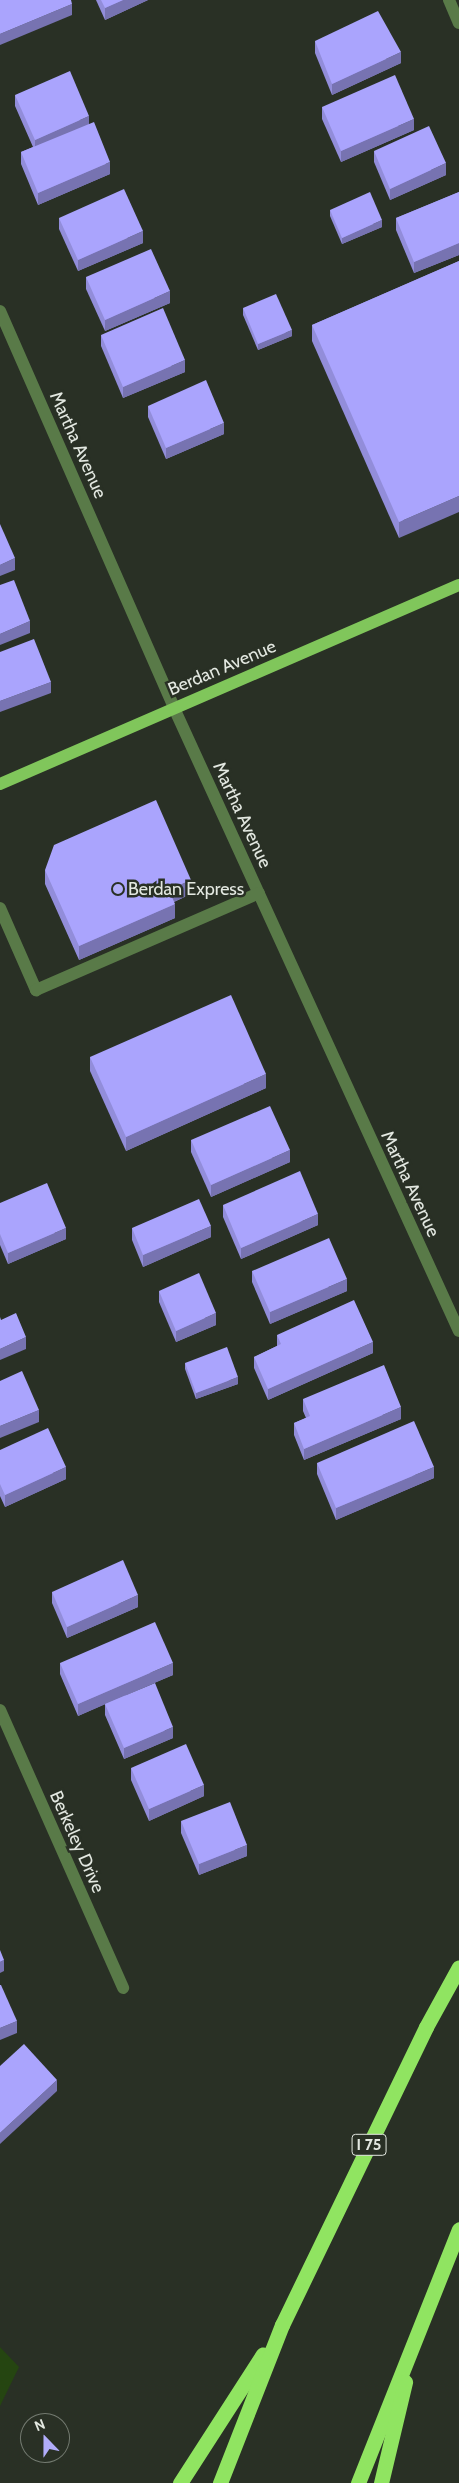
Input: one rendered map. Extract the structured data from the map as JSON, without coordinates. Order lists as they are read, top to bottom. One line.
{"streets":{"highway":["I 75"],"main road":["Berdan Avenue"],"street":["Martha Avenue","Berkeley Drive"]},"crossings":[["Martha Avenue","Berdan Avenue"]],"places":["Berdan Express"],"north":"top"}
